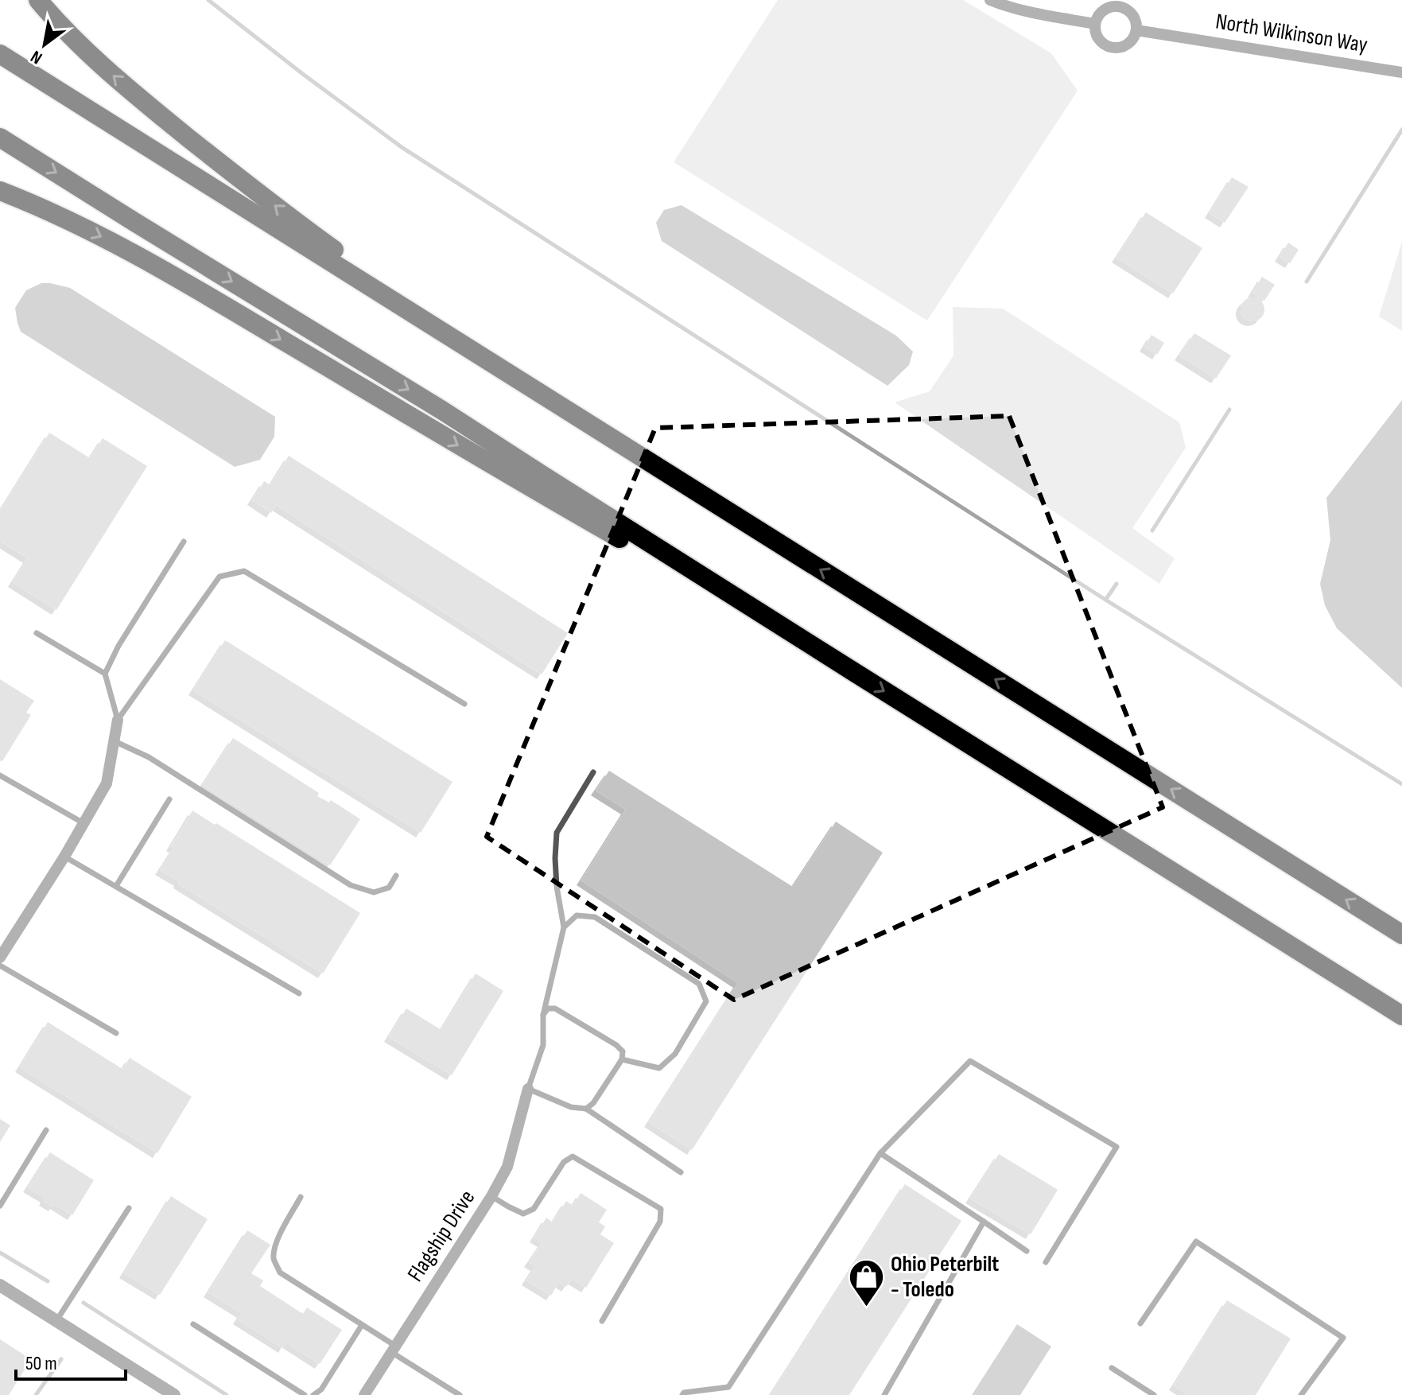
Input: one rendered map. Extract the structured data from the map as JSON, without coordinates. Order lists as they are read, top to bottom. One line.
{"streets":{"street":["North Wilkinson Way","Flagship Drive"]},"places":{"shop":["Ohio Peterbilt - Toledo"]},"scale_bar":"50 m","north":"bottom left"}
